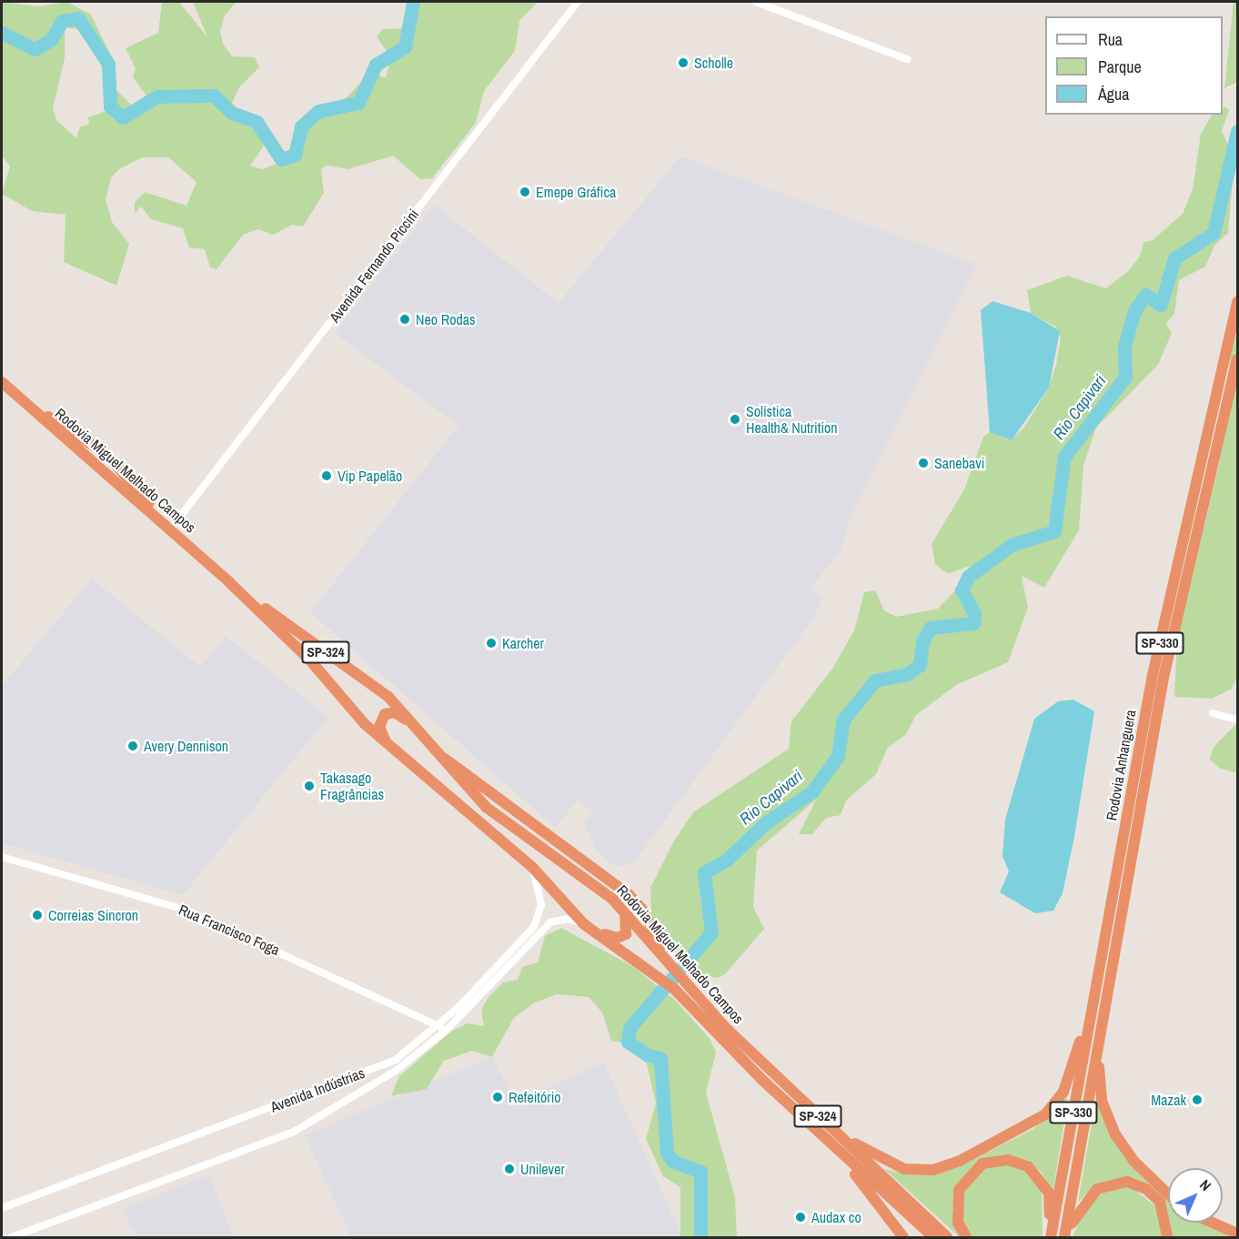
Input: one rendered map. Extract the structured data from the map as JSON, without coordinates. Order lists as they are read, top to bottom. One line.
{"streets":{"highway":["Rodovia Miguel Melhado Campos","SP-330","SP-324","Rodovia Anhanguera"],"street":["Avenida Fernando Piccini","Rua Francisco Foga","Avenida Indústrias"]},"crossings":[["Avenida Fernando Piccini","Rodovia Miguel Melhado Campos"],["Rodovia Miguel Melhado Campos","Avenida Indústrias"],["Rua Francisco Foga","Avenida Indústrias"]],"water":["Rio Capivari"],"places":["Scholle","Emepe Gráfica","Neo Rodas","Solística Health& Nutrition","Sanebavi","Vip Papelão","Karcher","Avery Dennison","Takasago Fragrâncias","Correias Sincron","Refeitório","Mazak","Unilever","Audax co"],"legend":["Rua","Parque","Água"],"north":"top right"}
